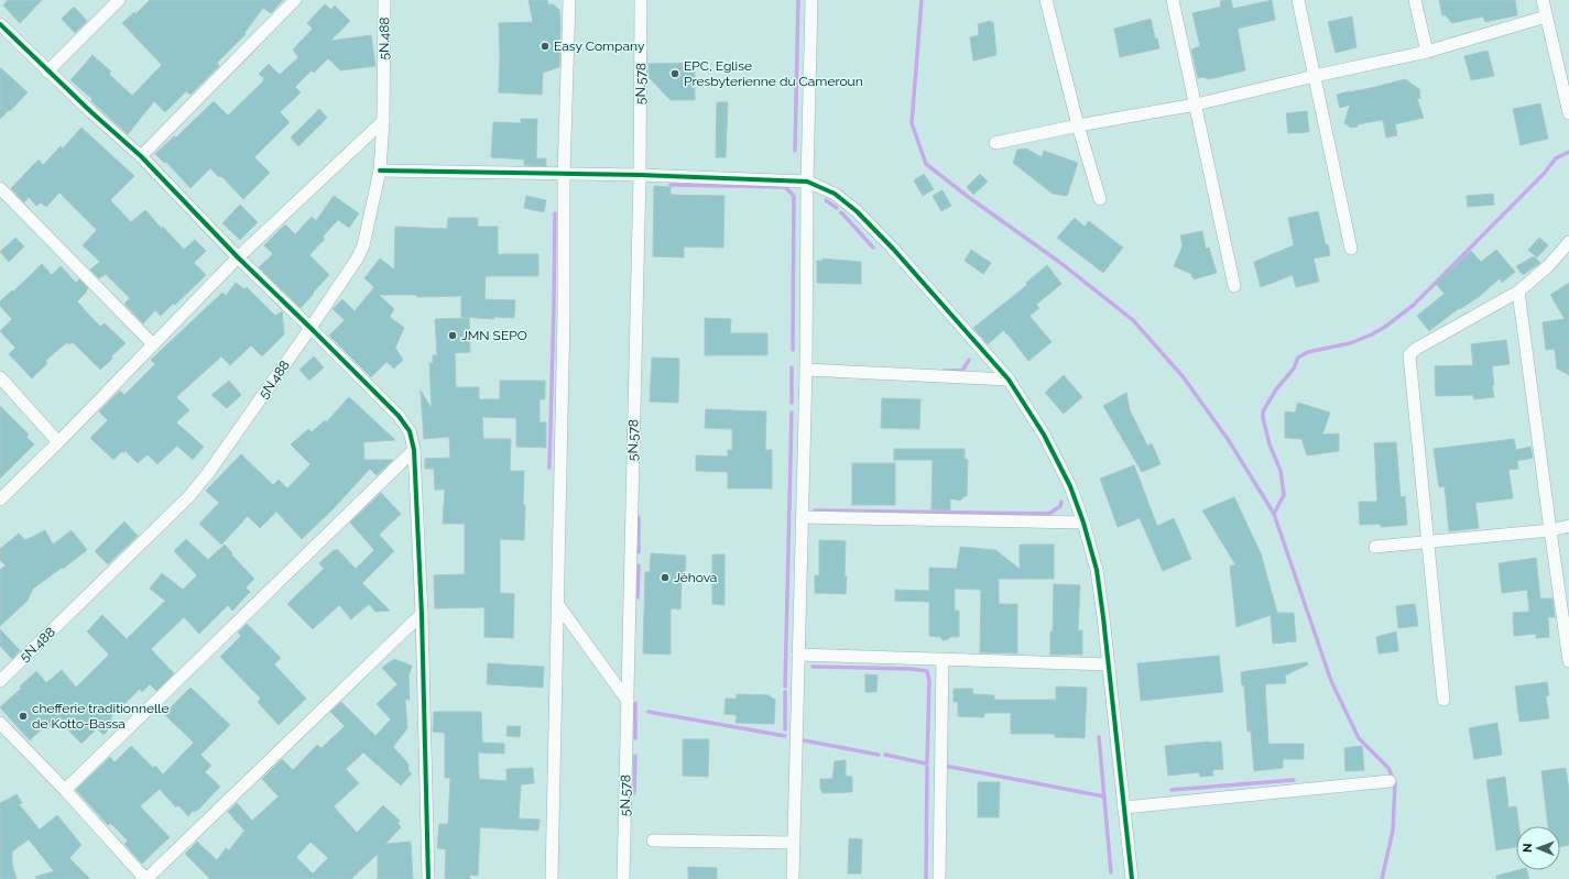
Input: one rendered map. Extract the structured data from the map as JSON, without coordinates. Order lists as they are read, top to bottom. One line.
{"streets":{"street":["5N.488","5N.578"]},"places":["Easy Company","EPC, Eglise Presbyterienne du Cameroun","JMN SEPO","Jéhova","chefferie traditionnelle de Kotto-Bassa"],"north":"left"}
